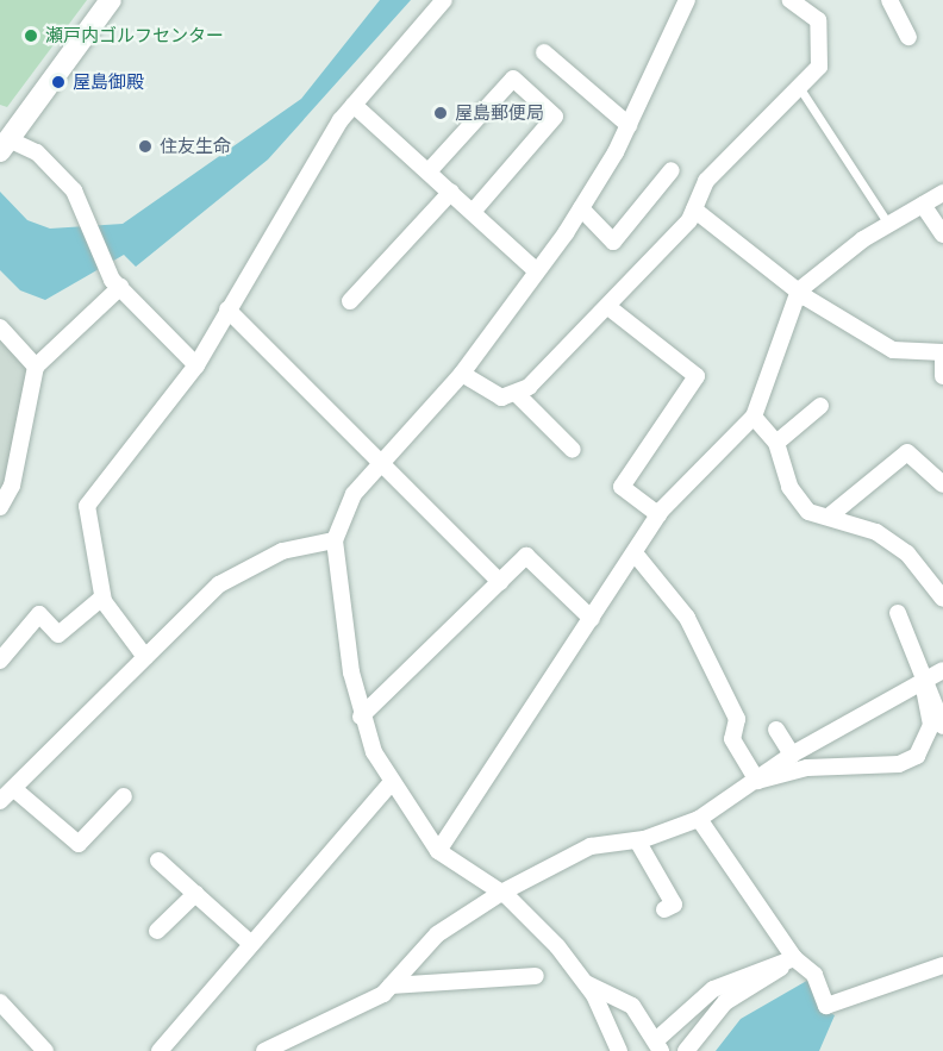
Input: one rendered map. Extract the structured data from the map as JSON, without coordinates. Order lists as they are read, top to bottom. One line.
{"places":["瀬戸内ゴルフセンター","屋島御殿","屋島郵便局","住友生命"]}
